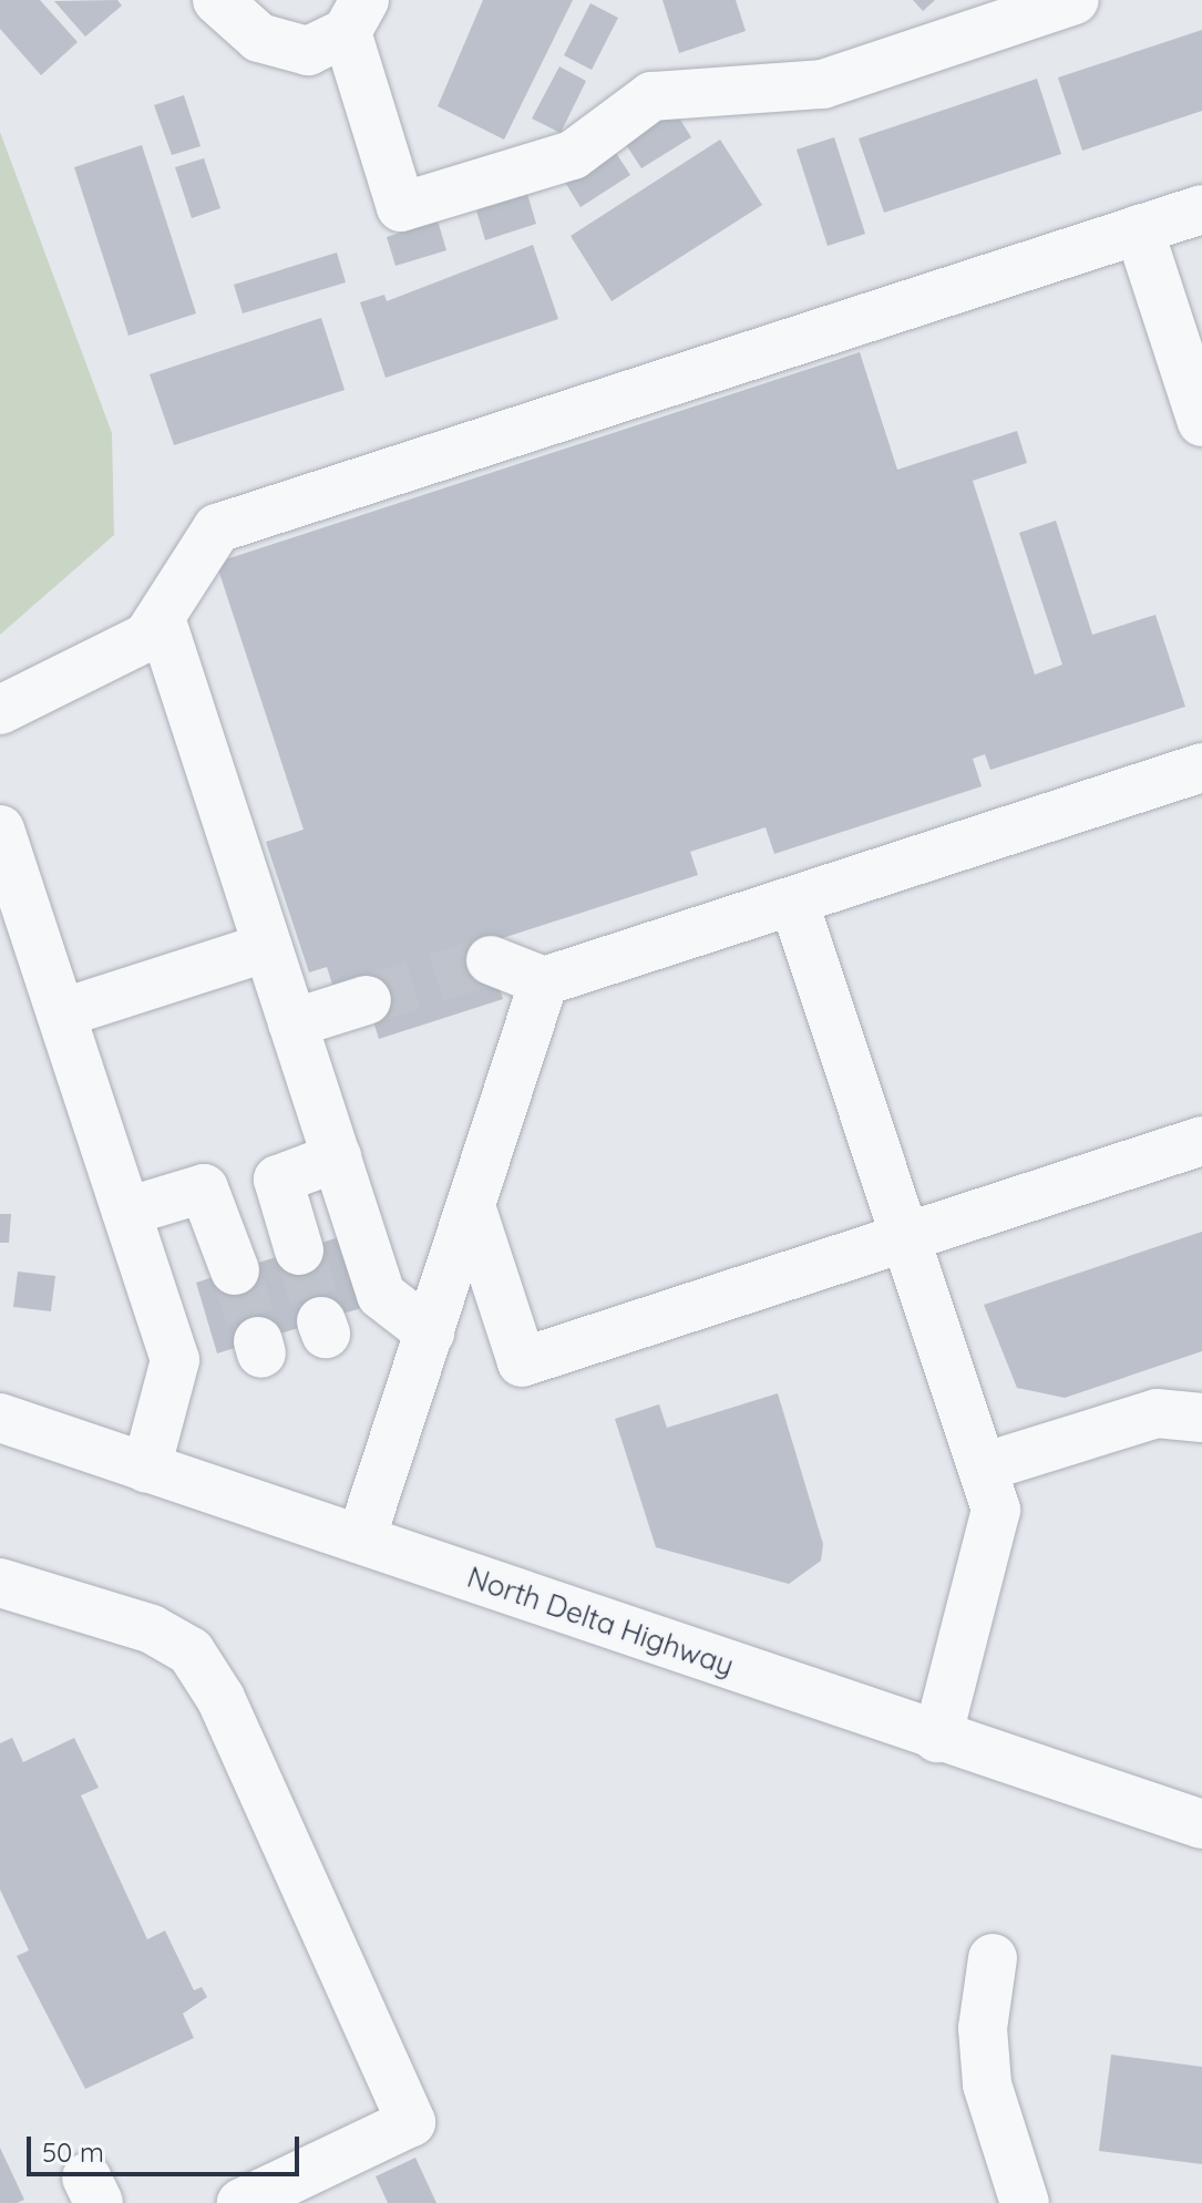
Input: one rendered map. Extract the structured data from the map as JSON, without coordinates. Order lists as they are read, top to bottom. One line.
{"streets":{"street":["North Delta Highway"]},"scale_bar":"50 m"}
